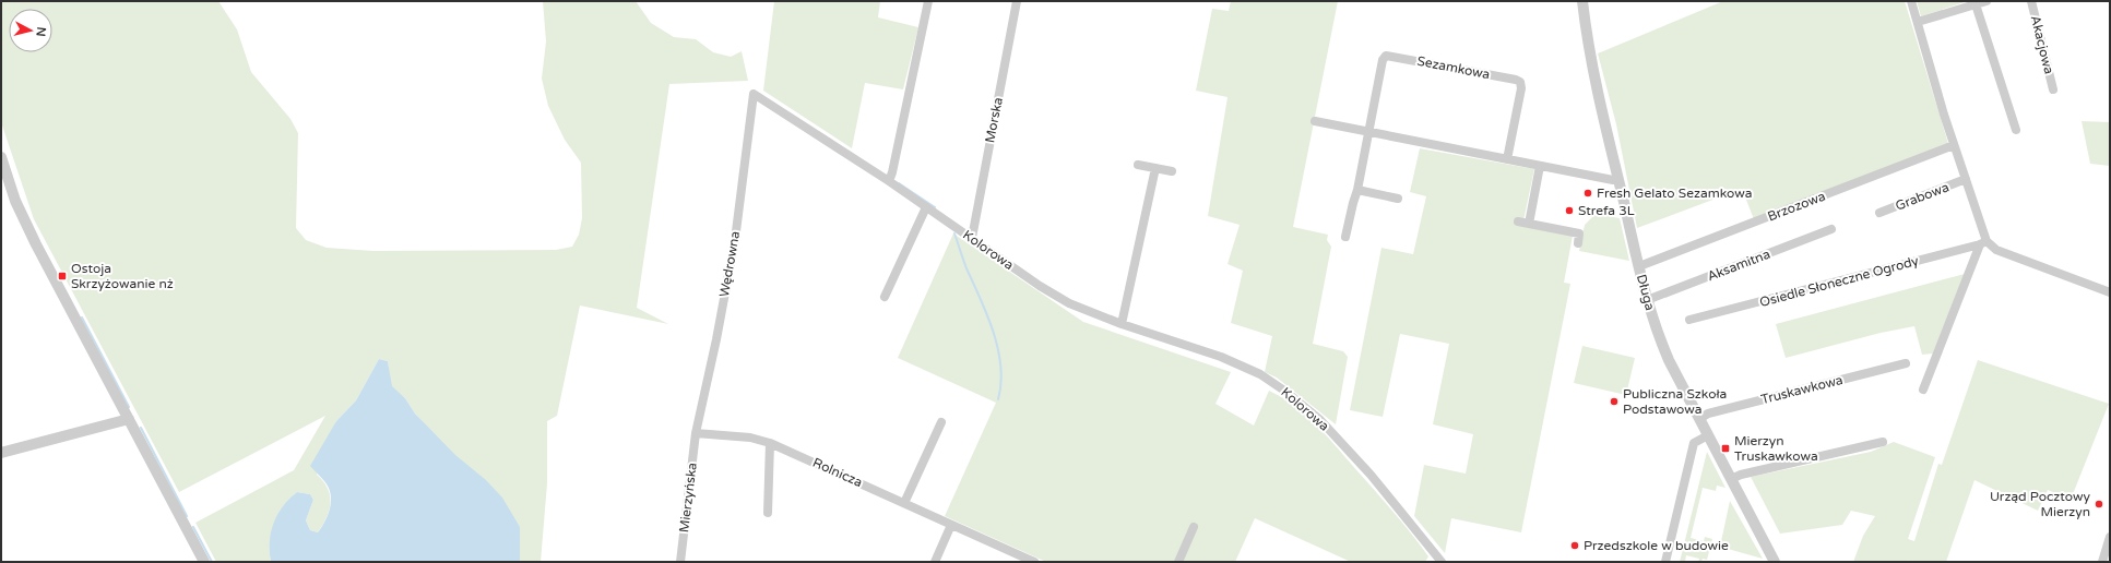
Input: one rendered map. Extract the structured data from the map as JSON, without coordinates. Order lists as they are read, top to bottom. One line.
{"streets":{"street":["Akacjowa","Sezamkowa","Morska","Grabowa","Brzozowa","Kolorowa","Wędrowna","Aksamitna","Osiedle Słoneczne Ogrody","Długa","Truskawkowa","Rolnicza","Mierzyńska"]},"crossings":[["Morska","Kolorowa"],["Brzozowa","Długa"],["Kolorowa","Wędrowna"],["Wędrowna","Rolnicza"],["Wędrowna","Mierzyńska"],["Aksamitna","Długa"],["Długa","Truskawkowa"],["Rolnicza","Mierzyńska"]],"places":{"other":["Fresh Gelato Sezamkowa","Strefa 3L","Publiczna Szkoła Podstawowa","Urząd Pocztowy Mierzyn","Przedszkole w budowie"],"transit":["Ostoja Skrzyżowanie nż","Mierzyn Truskawkowa"]},"north":"right"}
